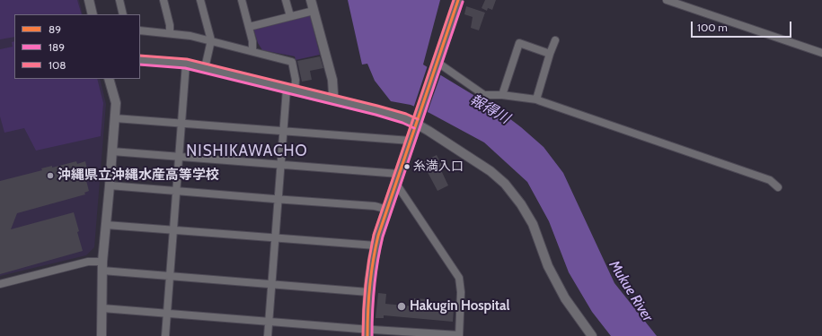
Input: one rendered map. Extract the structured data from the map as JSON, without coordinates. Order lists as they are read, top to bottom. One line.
{"districts":["NISHIKAWACHO"],"water":["報得川","Mukue River"],"places":["糸満入口","沖縄県立沖縄水産高等学校","Hakugin Hospital"],"lines":["transit line 89","transit line 108","transit line 189"],"legend":["89","189","108"],"scale_bar":"100 m"}
